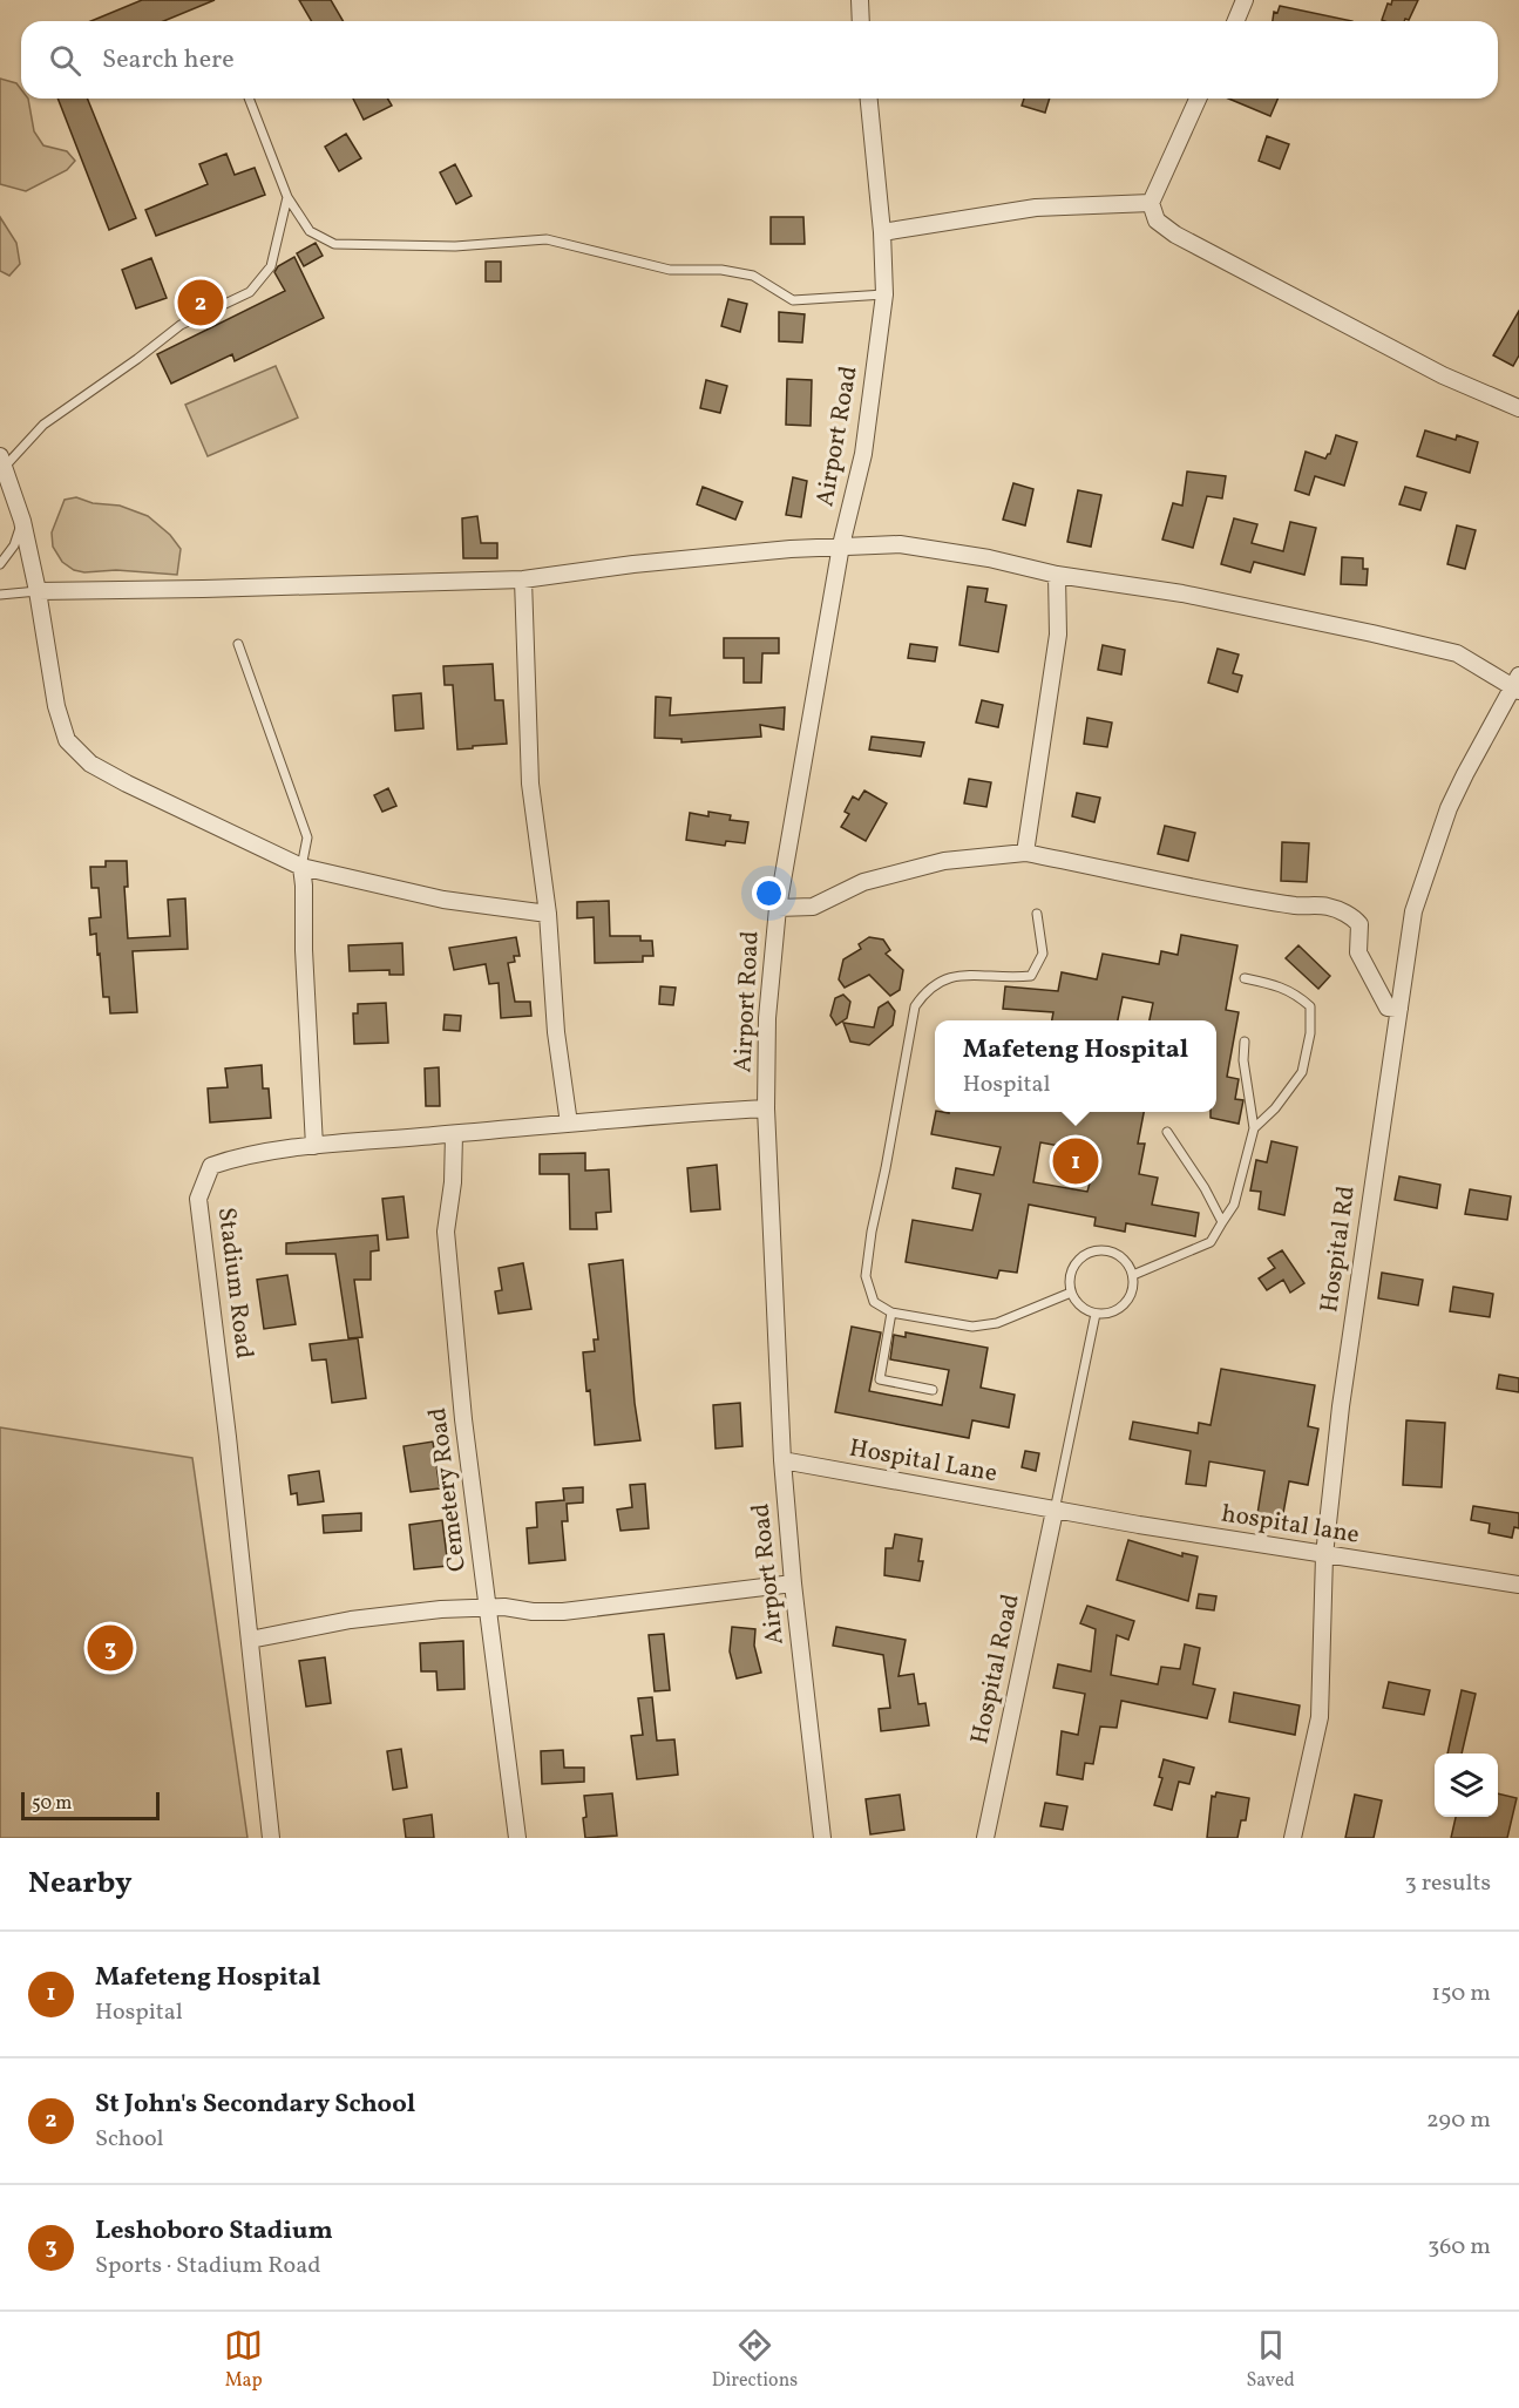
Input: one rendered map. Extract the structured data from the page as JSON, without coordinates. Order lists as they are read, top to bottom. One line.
{"streets":{"street":["Airport Road","Hospital Rd","Stadium Road","Hospital Lane","Cemetery Road","hospital lane","Hospital Road"]},"crossings":[["Airport Road","Stadium Road"],["Airport Road","Hospital Lane"],["Hospital Rd","hospital lane"],["Stadium Road","Cemetery Road"],["Hospital Lane","hospital lane"],["Hospital Lane","Hospital Road"],["hospital lane","Hospital Road"]],"scale_bar":"50 m","page":{"search":"Search here","pins":["2","1","3"],"popup":["Mafeteng Hospital","Hospital"],"scale":"50 m","heading":["Nearby","3 results"],"list":[{"mark":"1","name":"Mafeteng Hospital","note":"Hospital","value":"150 m"},{"mark":"2","name":"St John's Secondary School","note":"School","value":"290 m"},{"mark":"3","name":"Leshoboro Stadium","note":"Sports · Stadium Road","value":"360 m"}],"nav":["Map","Directions","Saved"]}}
